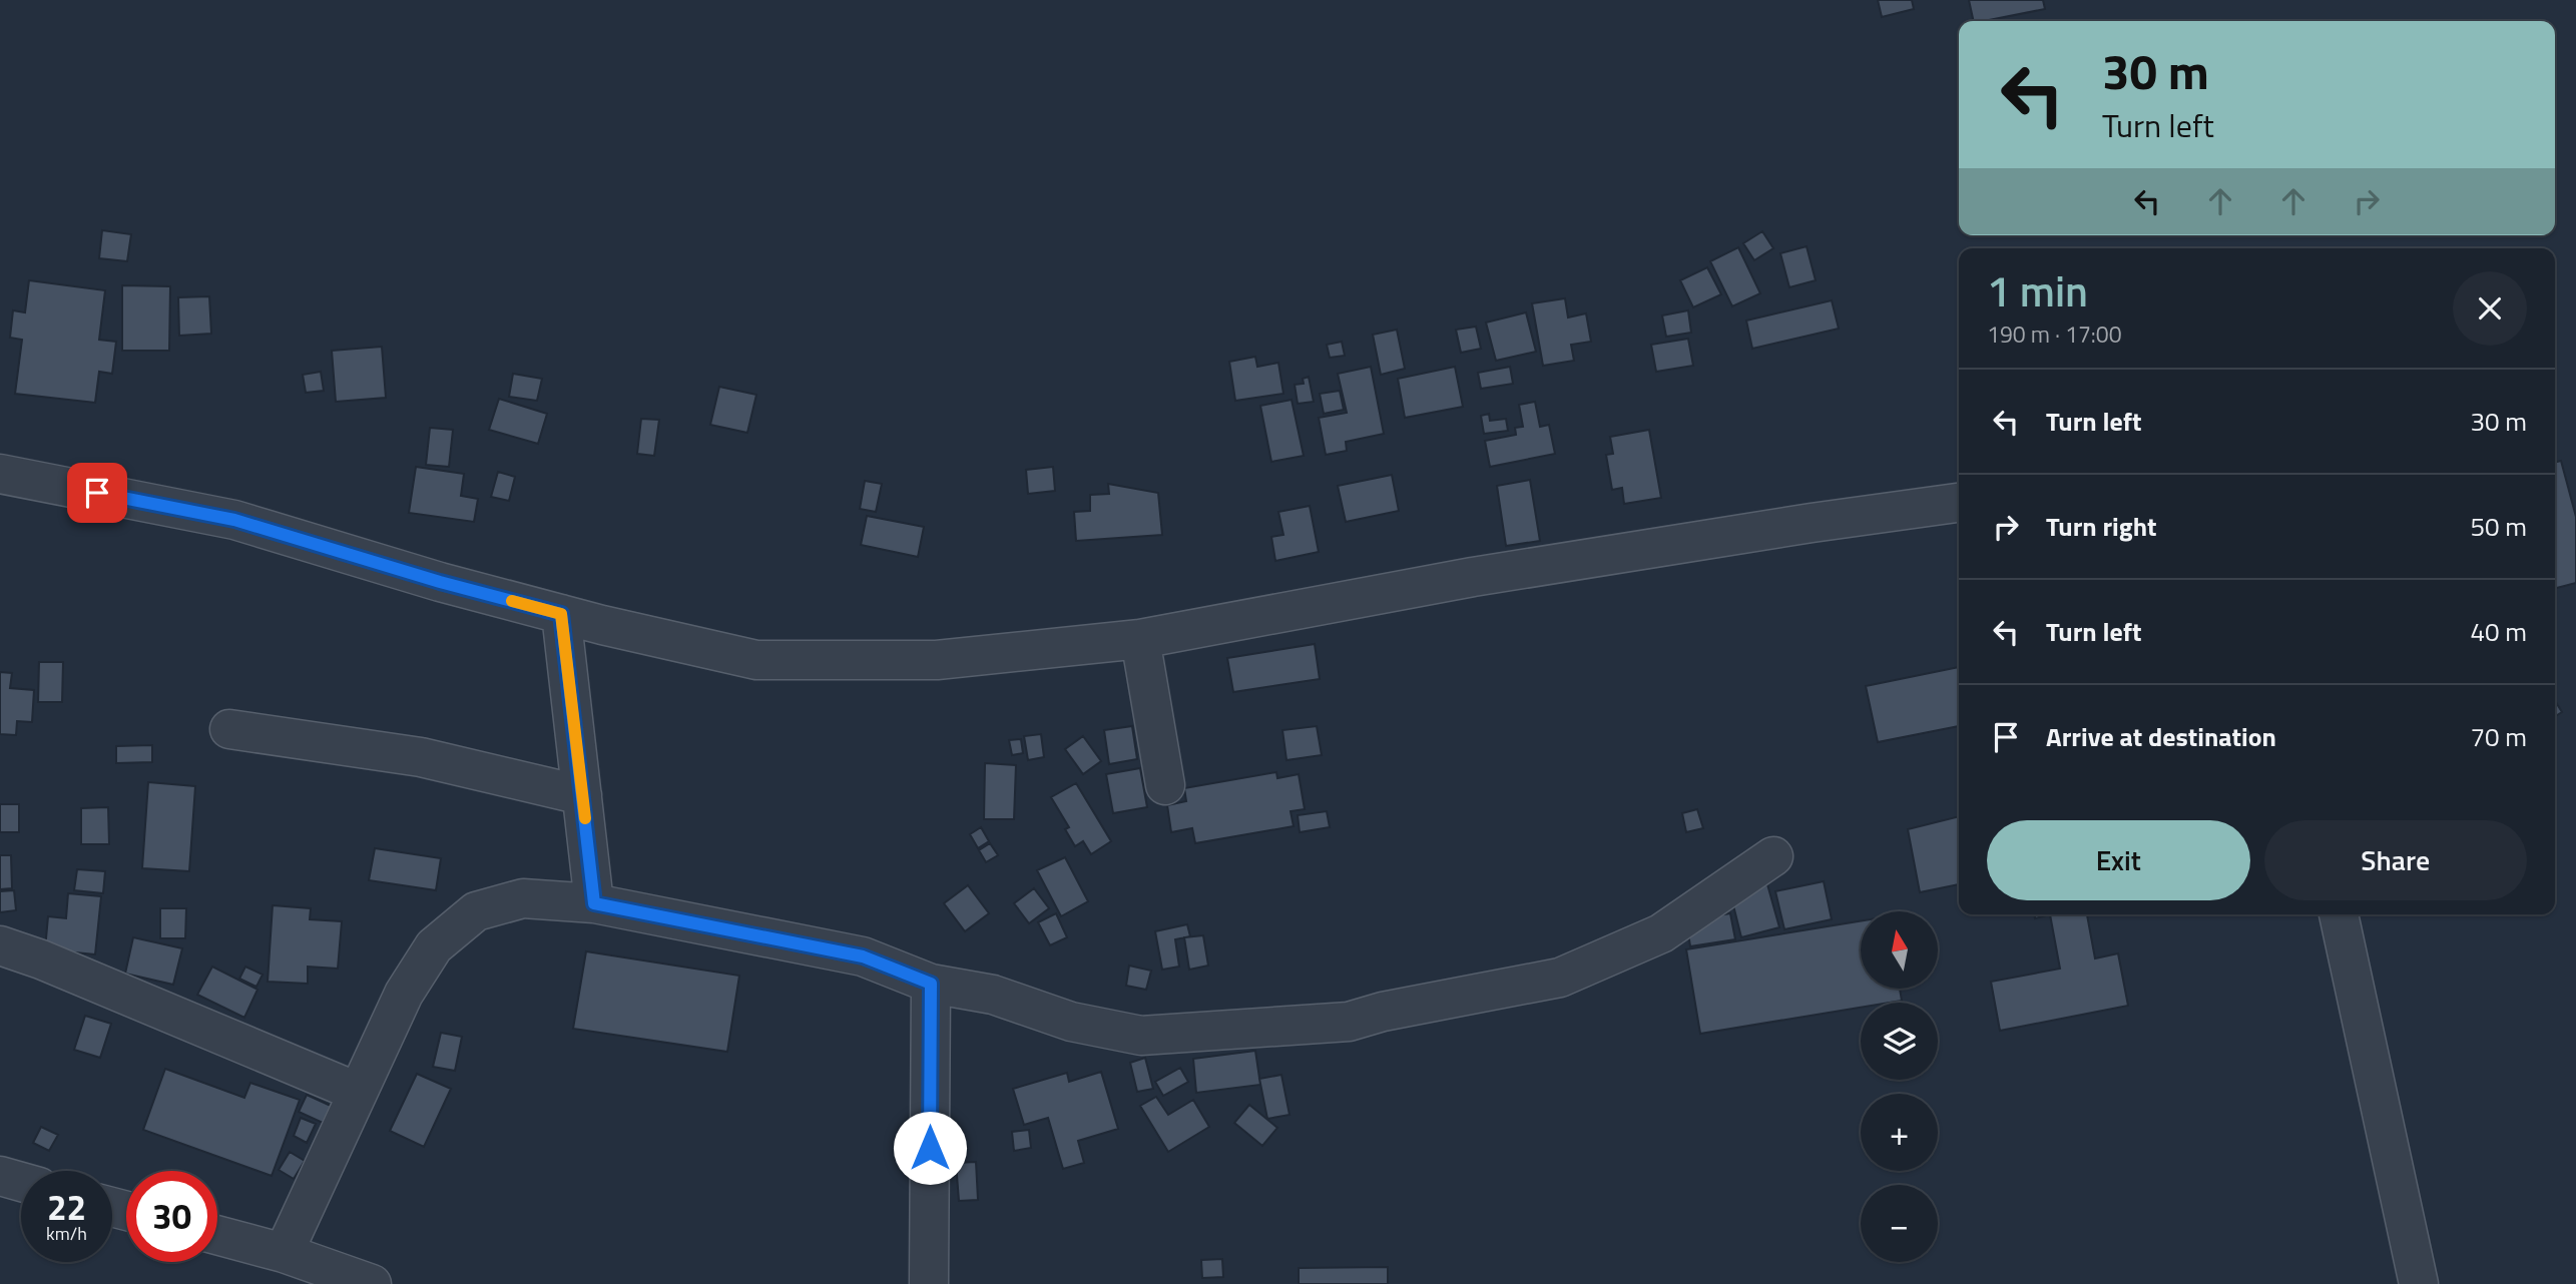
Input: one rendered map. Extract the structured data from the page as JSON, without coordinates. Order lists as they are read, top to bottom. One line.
{"north":"top","page":{"turn":["30 m","Turn left"],"heading":["1 min","190 m · 17:00"],"list":[{"name":"Turn left","value":"30 m"},{"name":"Turn right","value":"50 m"},{"name":"Turn left","value":"40 m"},{"name":"Arrive at destination","value":"70 m"}],"buttons":["Exit","Share"],"map_buttons":["+","−"],"speed":"22 km/h","limit":"30"}}
